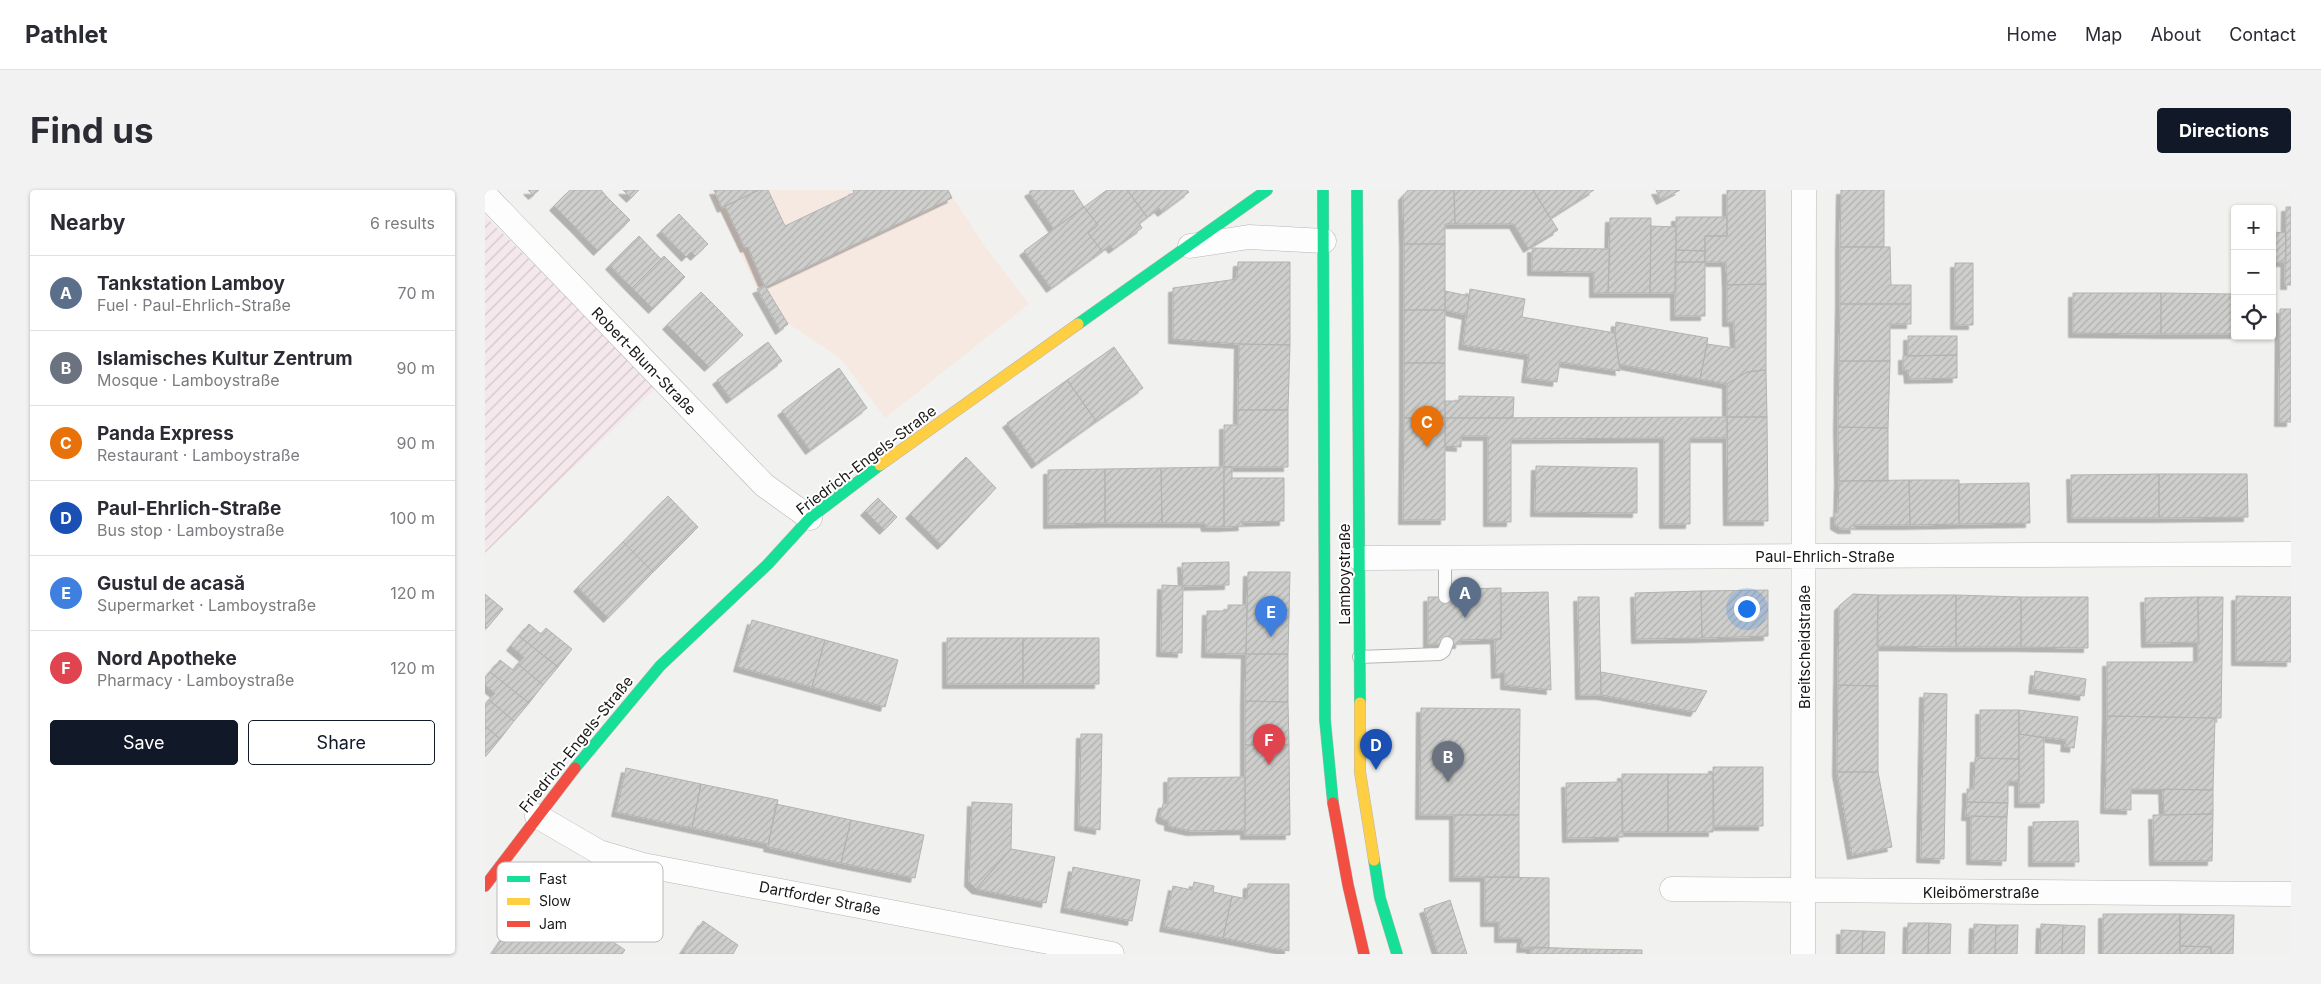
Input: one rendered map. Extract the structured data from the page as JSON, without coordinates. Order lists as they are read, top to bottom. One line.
{"streets":{"main road":["Friedrich-Engels-Straße","Lamboystraße"],"street":["Robert-Blum-Straße","Paul-Ehrlich-Straße","Breitscheidstraße","Kleibömerstraße","Dartforder Straße"]},"crossings":[["Robert-Blum-Straße","Friedrich-Engels-Straße"],["Friedrich-Engels-Straße","Dartforder Straße"],["Paul-Ehrlich-Straße","Lamboystraße"],["Paul-Ehrlich-Straße","Breitscheidstraße"],["Breitscheidstraße","Kleibömerstraße"]],"legend":["Fast","Slow","Jam"],"page":{"header":"Pathlet","nav":["Home","Map","About","Contact"],"buttons":["Directions",["Save","Share"]],"title":"Find us","heading":["Nearby","6 results"],"map_buttons":["+","−"],"list":[{"mark":"A","name":"Tankstation Lamboy","note":"Fuel · Paul-Ehrlich-Straße","value":"70 m"},{"mark":"B","name":"Islamisches Kultur Zentrum","note":"Mosque · Lamboystraße","value":"90 m"},{"mark":"C","name":"Panda Express","note":"Restaurant · Lamboystraße","value":"90 m"},{"mark":"D","name":"Paul-Ehrlich-Straße","note":"Bus stop · Lamboystraße","value":"100 m"},{"mark":"E","name":"Gustul de acasă","note":"Supermarket · Lamboystraße","value":"120 m"},{"mark":"F","name":"Nord Apotheke","note":"Pharmacy · Lamboystraße","value":"120 m"}],"pins":["C","A","E","F","D","B"]}}
